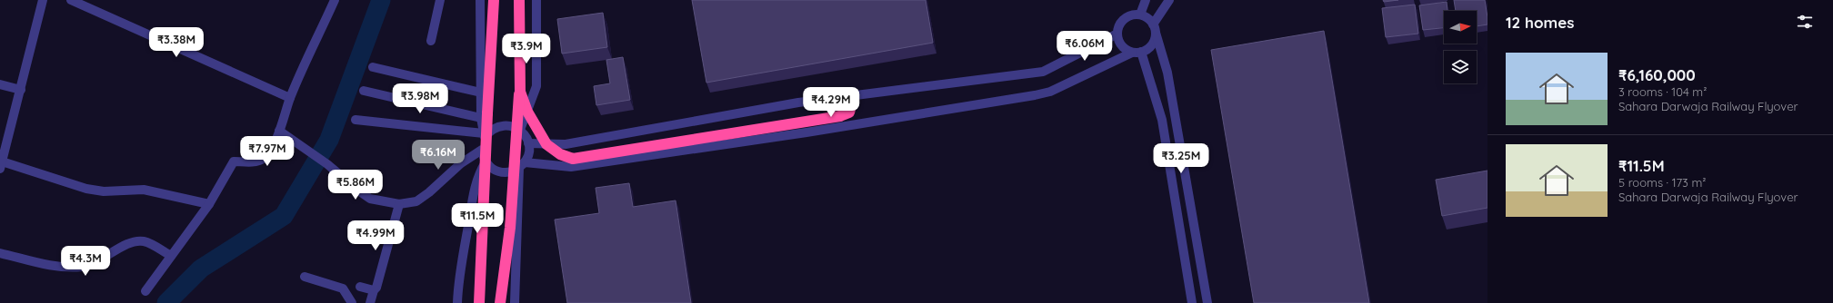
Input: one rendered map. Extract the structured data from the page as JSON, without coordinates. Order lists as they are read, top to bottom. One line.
{"north":"right","page":{"heading":"12 homes","price":["₹3.38M","₹6.06M","₹3.9M","₹3.98M","₹4.29M","₹7.97M","₹6.16M","₹3.25M","₹5.86M","₹11.5M","₹4.99M","₹4.3M"],"list":[{"name":"₹6,160,000","note":"3 rooms · 104 m² · Sahara Darwaja Railway Flyover"},{"name":"₹11.5M","note":"5 rooms · 173 m² · Sahara Darwaja Railway Flyover"}]}}
